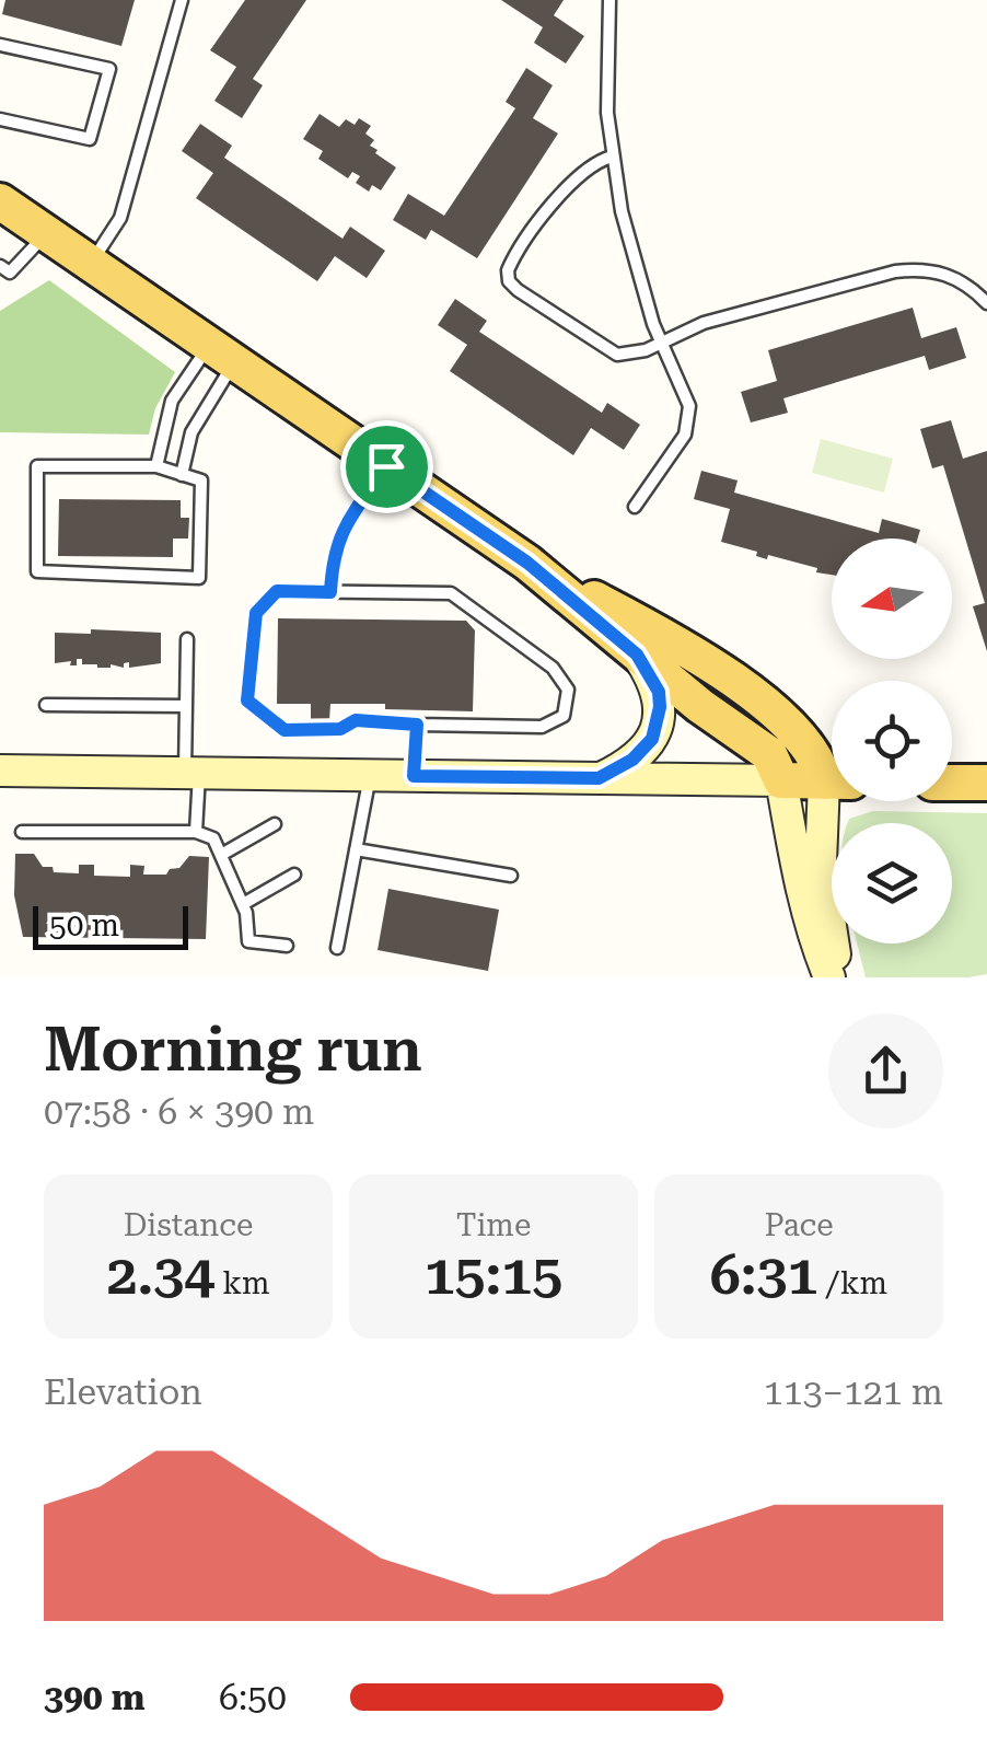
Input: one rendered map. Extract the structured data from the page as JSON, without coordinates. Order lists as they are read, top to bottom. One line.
{"scale_bar":"50 m","north":"left","page":{"scale":"50 m","heading":["Morning run","07:58 · 6 × 390 m"],"stats":[["Distance","2.34 km"],["Time","15:15"],["Pace","6:31 /km"]],"chart":["Elevation","113–121 m"],"list":[{"name":"390 m","note":"6:50"}]}}
